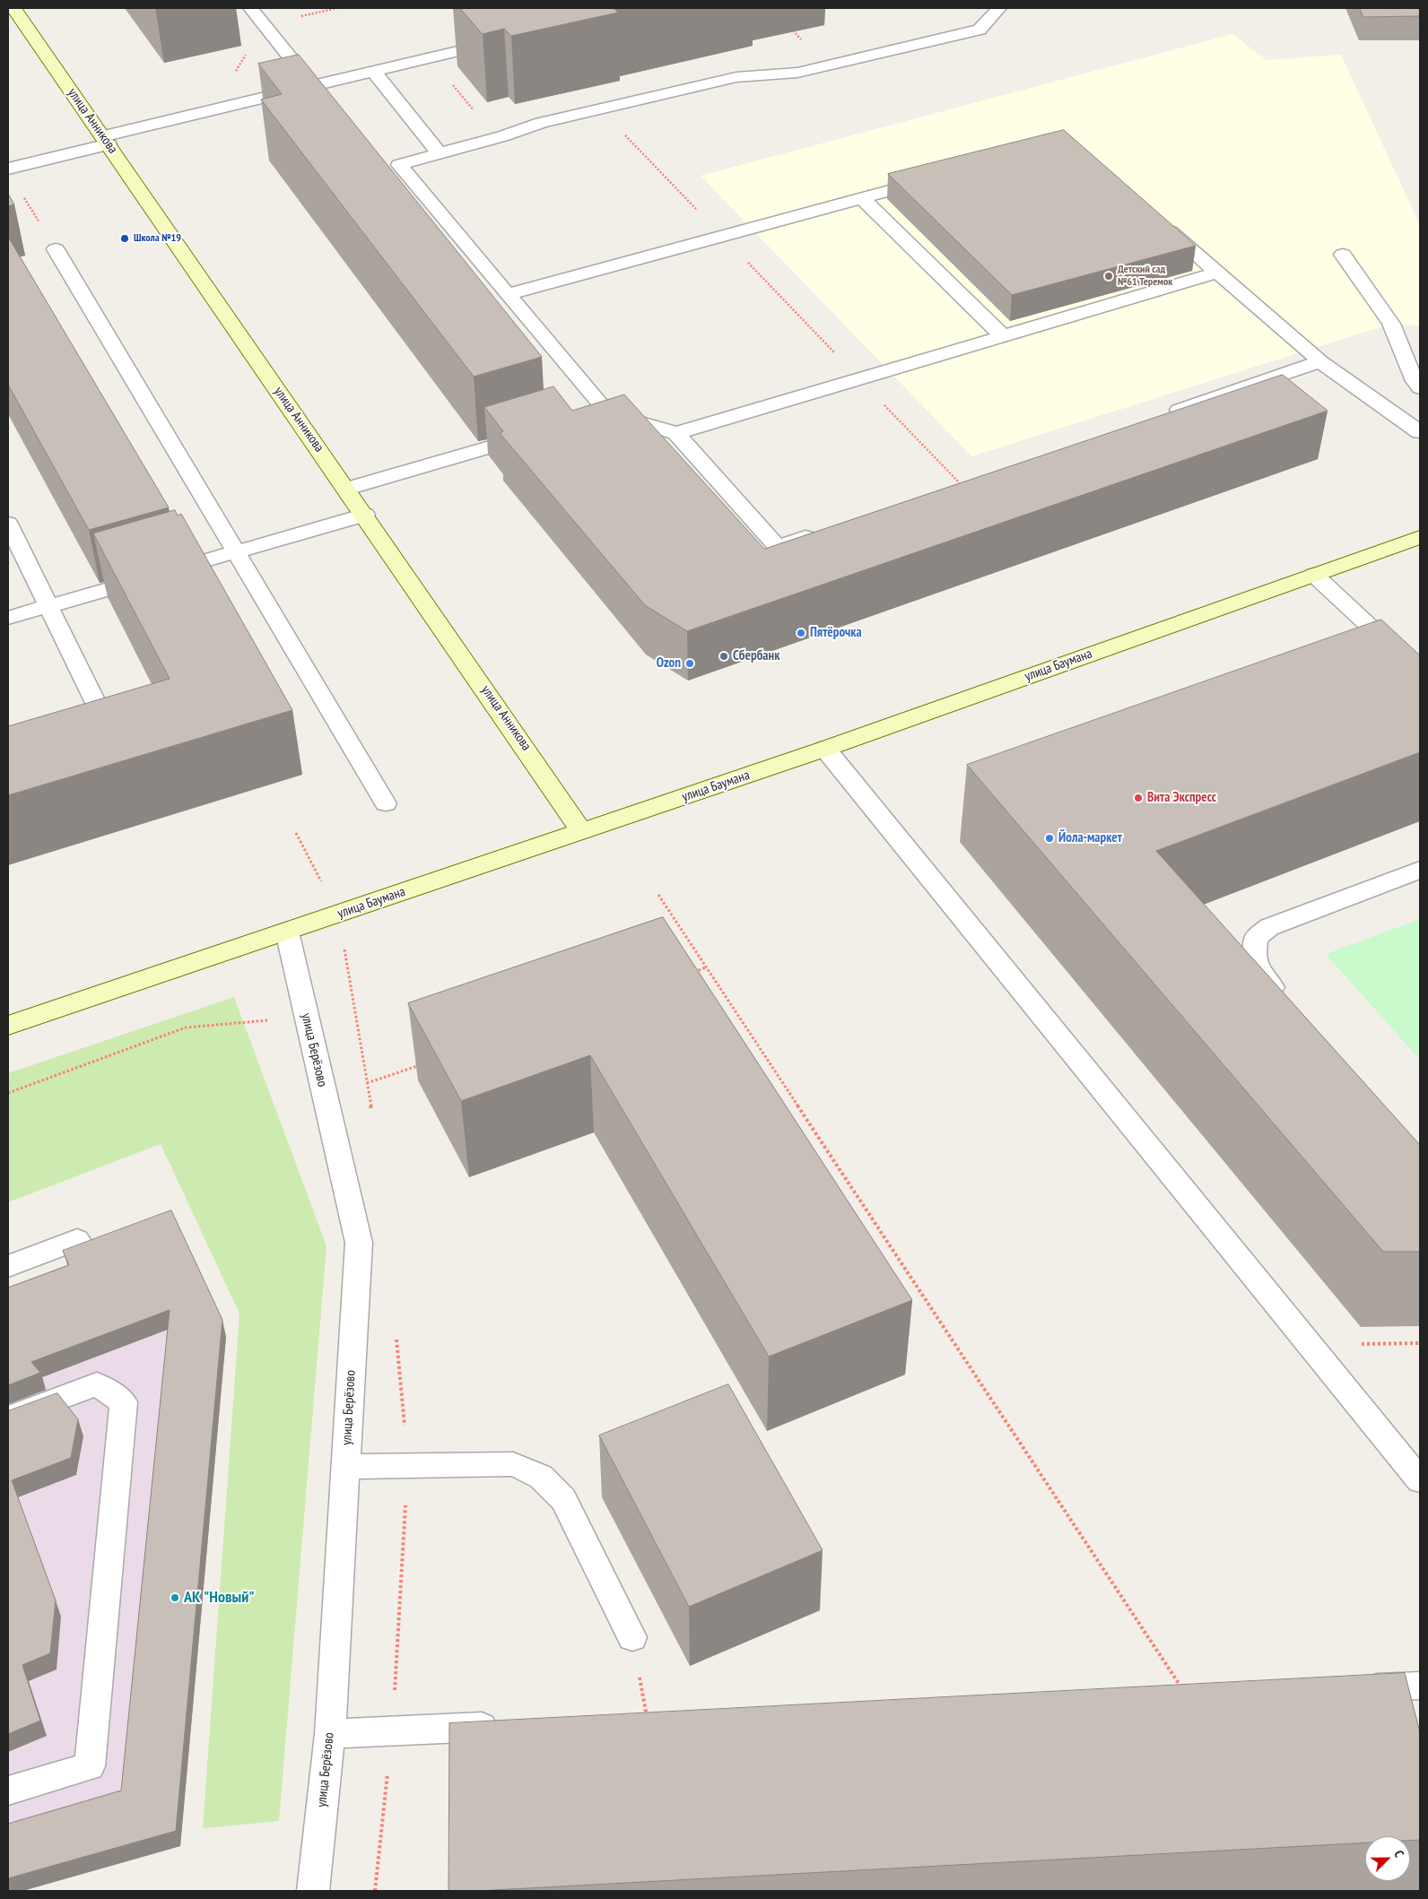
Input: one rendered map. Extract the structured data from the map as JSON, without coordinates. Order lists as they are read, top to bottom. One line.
{"streets":{"street":["улица Анникова","улица Баумана"],"lane":["улица Берёзово"]},"crossings":[["улица Анникова","улица Баумана"],["улица Баумана","улица Берёзово"]],"places":["Школа №19","Детский сад №61 Теремок","Пятёрочка","Сбербанк","Ozon","Вита Экспресс","Йола-маркет","АК \"Новый\""],"north":"top right"}
